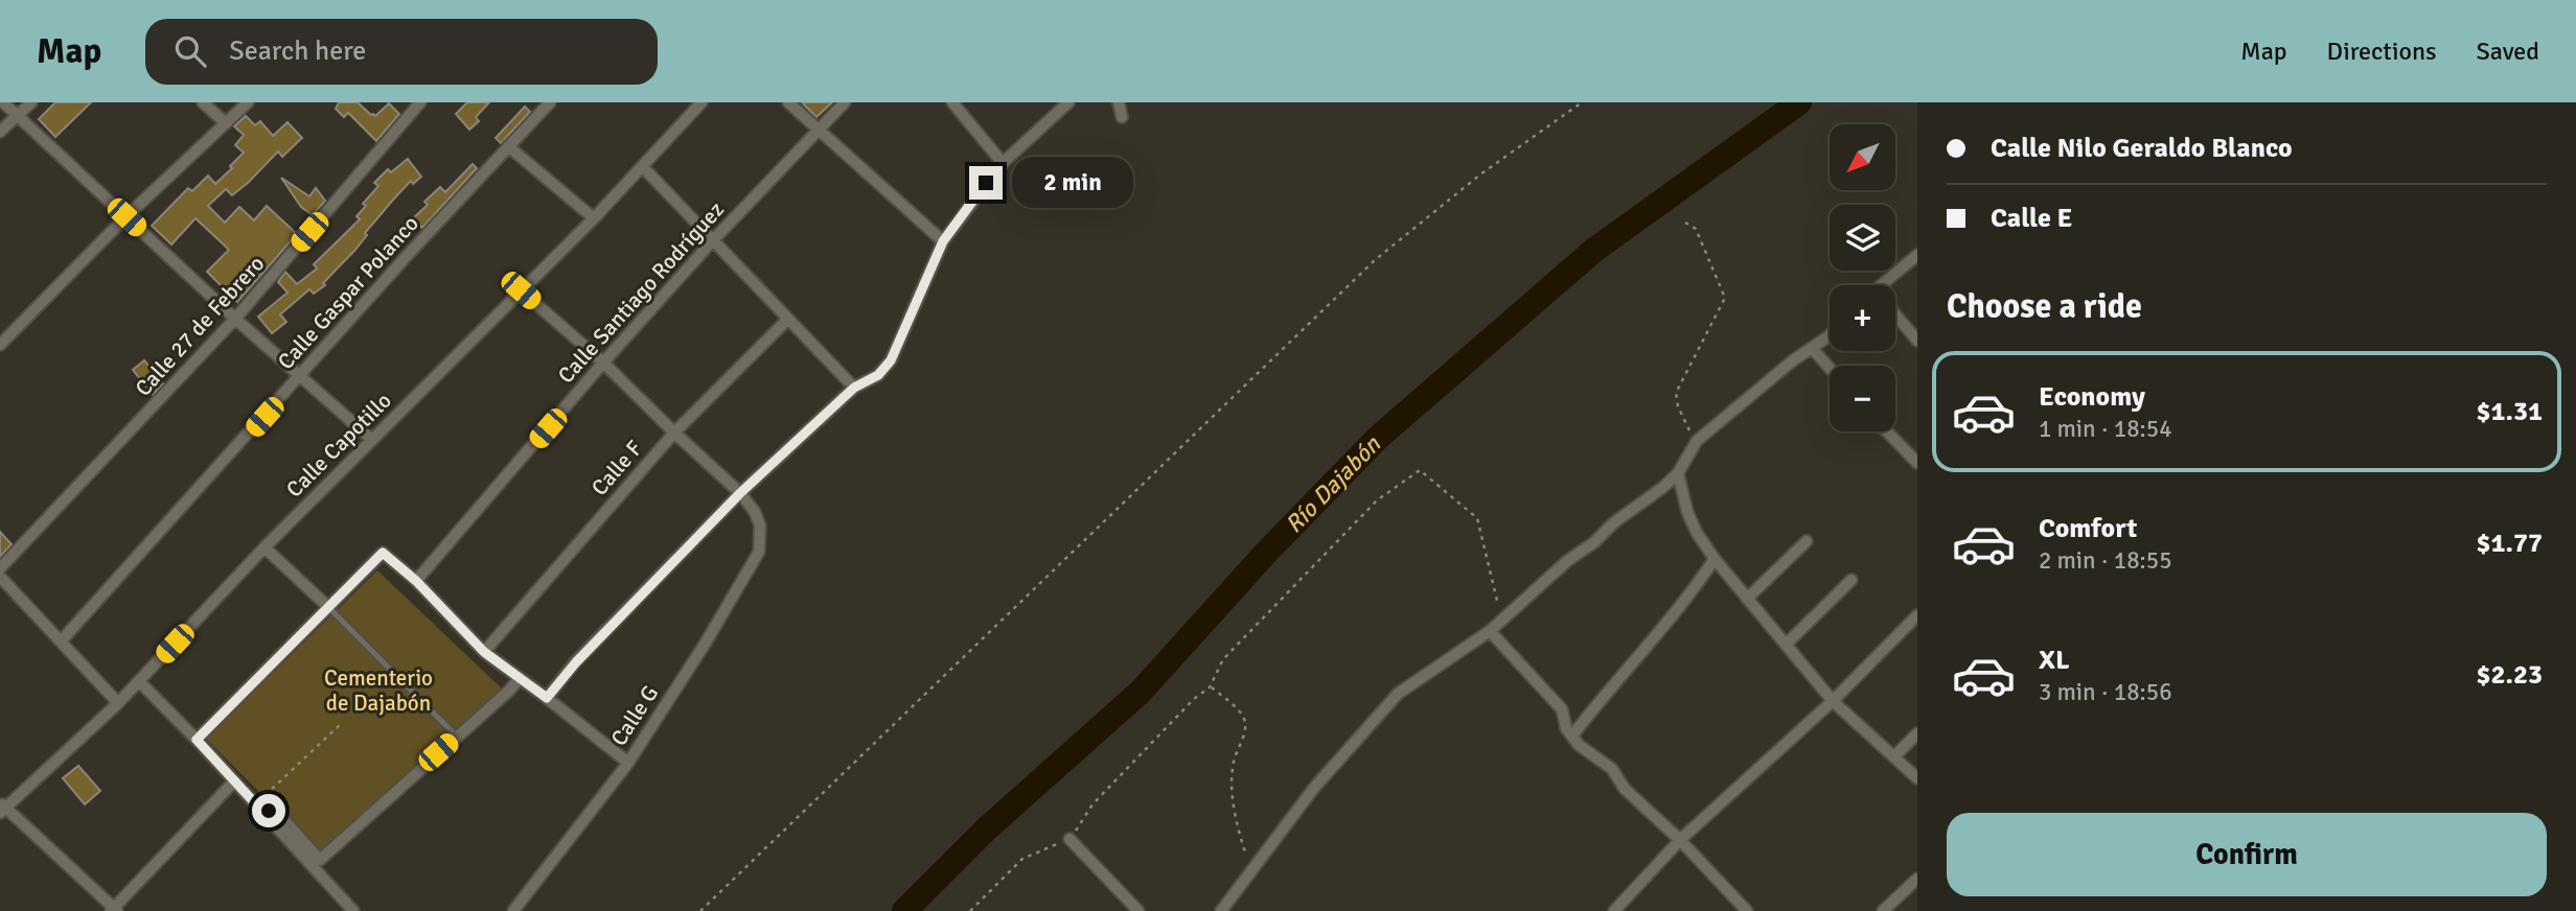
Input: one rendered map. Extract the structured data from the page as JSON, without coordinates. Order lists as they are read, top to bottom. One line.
{"streets":{"street":["Calle Gaspar Polanco","Calle Santiago Rodríguez","Calle 27 de Febrero","Calle Capotillo","Calle F","Calle G"]},"water":["Río Dajabón"],"parks":["Cementerio de Dajabón"],"north":"bottom left","page":{"header":"Map","search":"Search here","nav":["Map","Directions","Saved"],"banner":["Calle Nilo Geraldo Blanco","Calle E"],"map_buttons":["+","−"],"bubble":"2 min","heading":"Choose a ride","list":[{"name":"Economy","note":"1 min · 18:54","value":"$1.31"},{"name":"Comfort","note":"2 min · 18:55","value":"$1.77"},{"name":"XL","note":"3 min · 18:56","value":"$2.23"}],"buttons":"Confirm"}}
